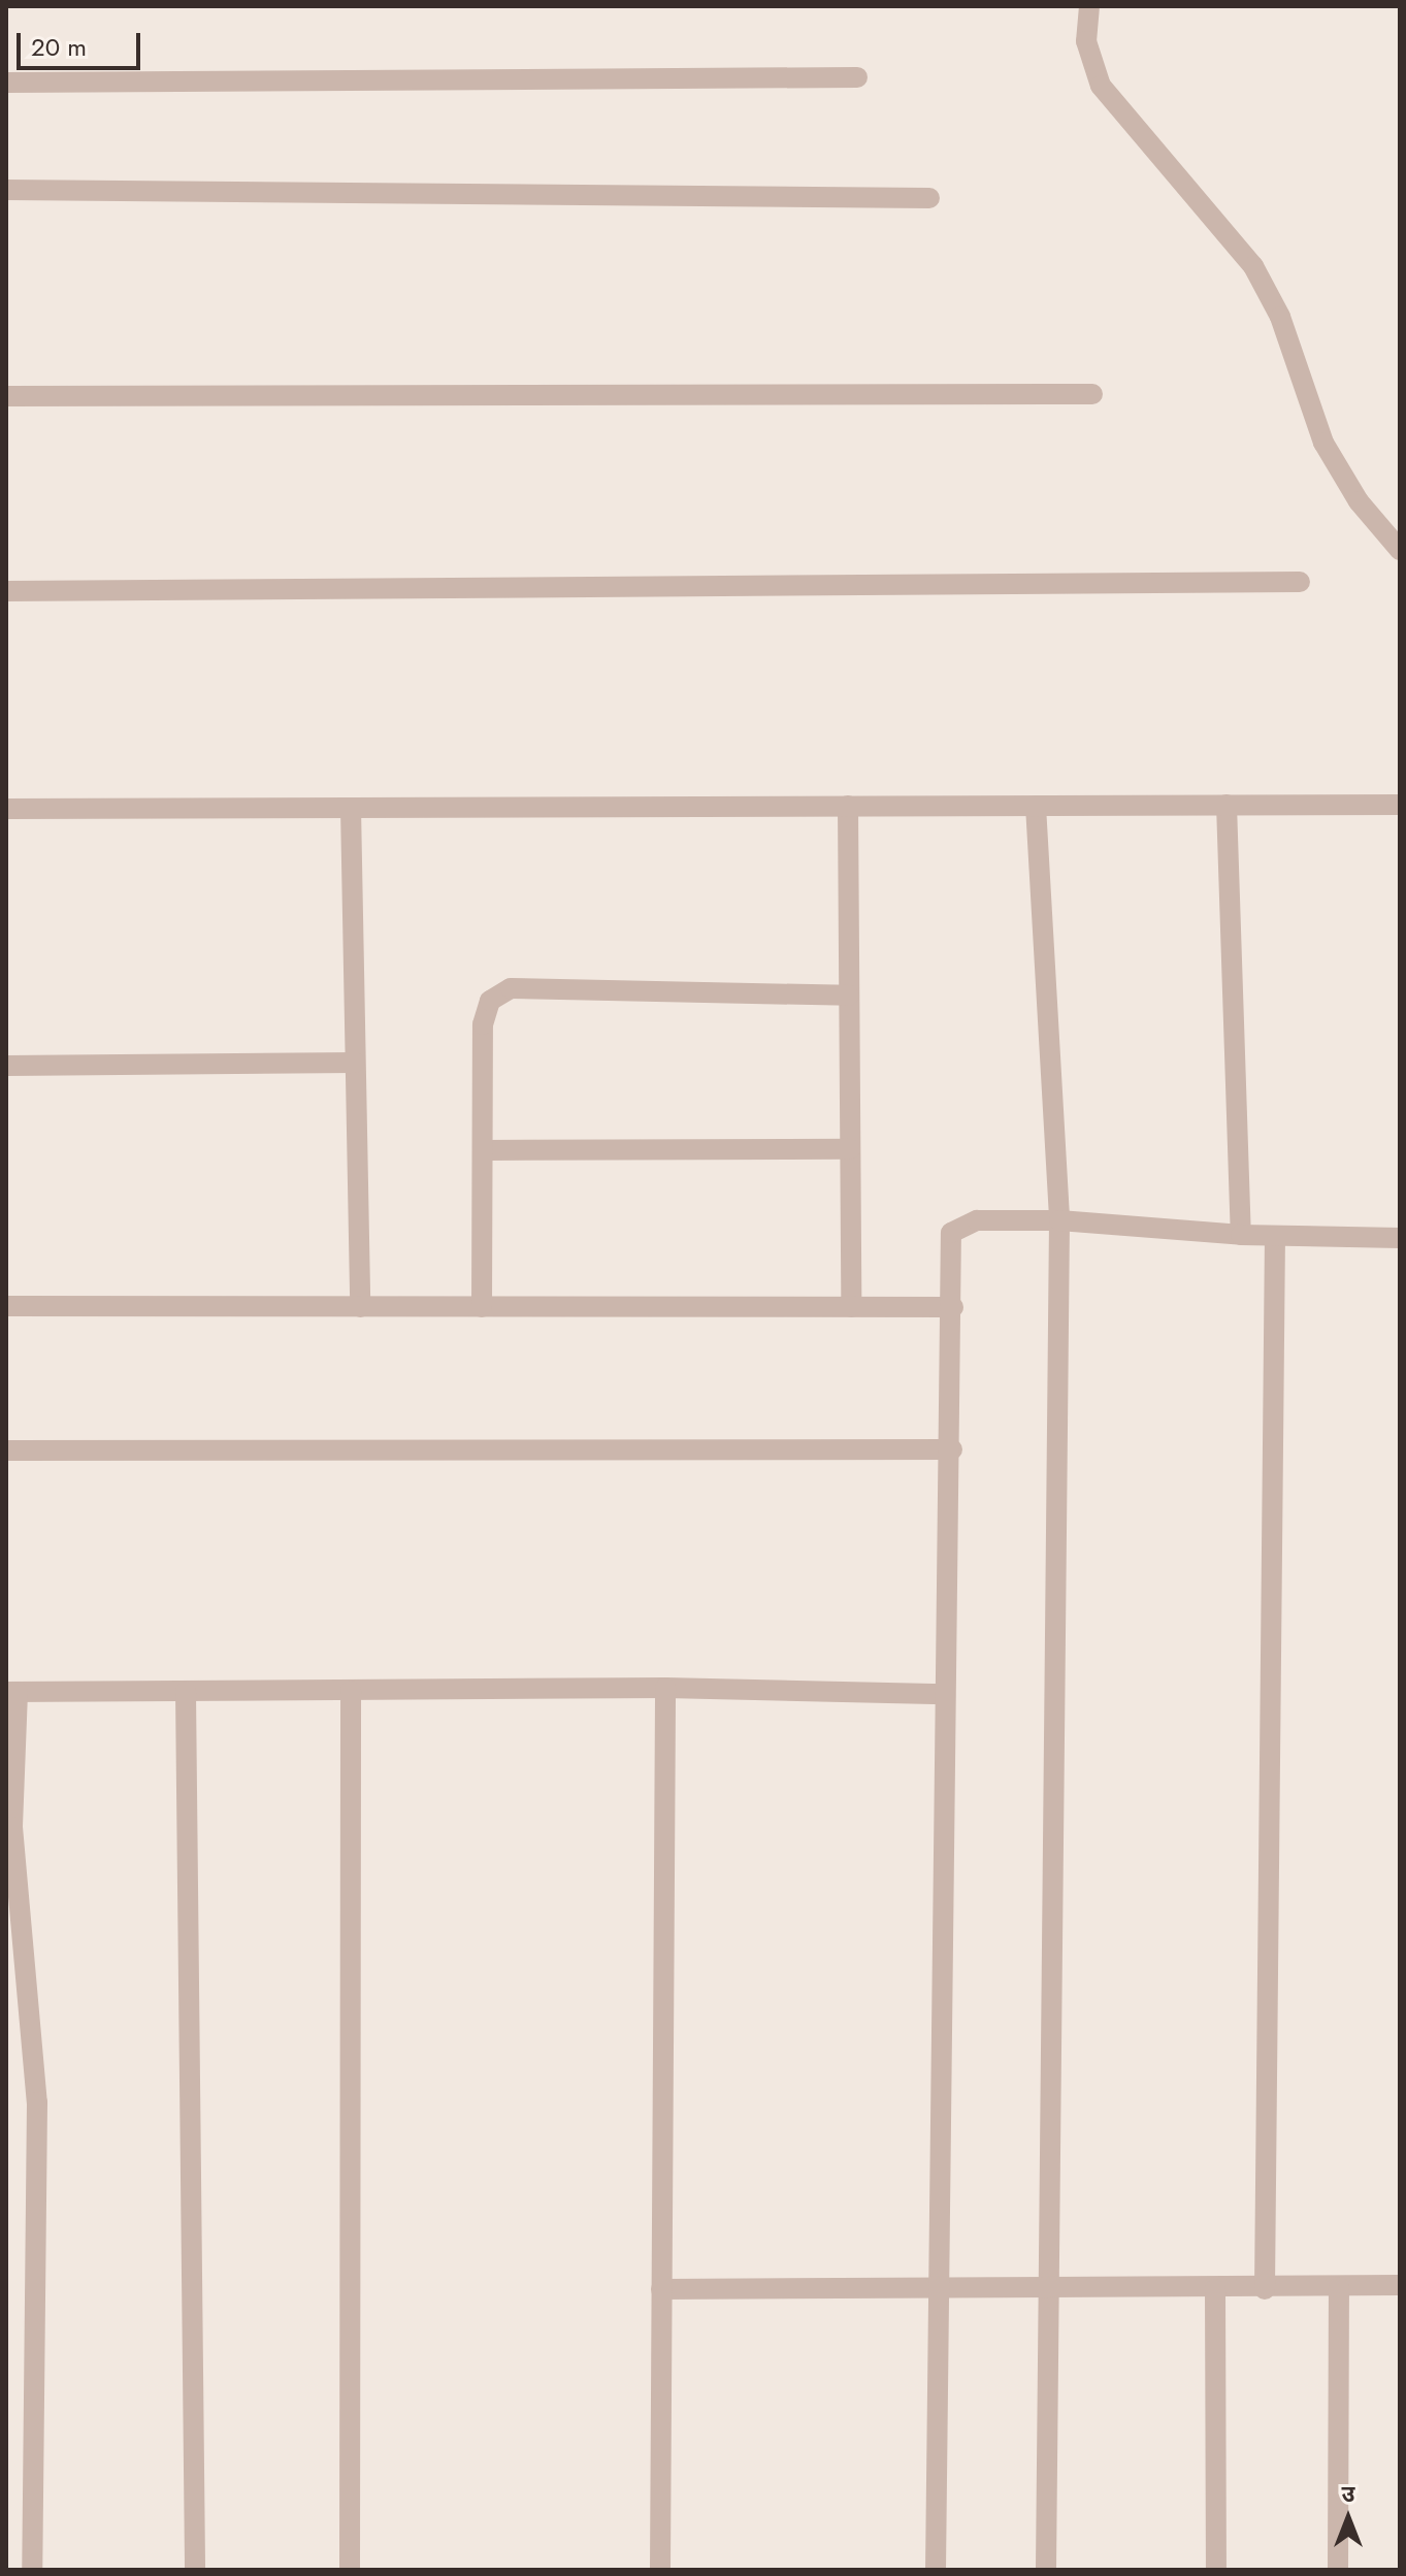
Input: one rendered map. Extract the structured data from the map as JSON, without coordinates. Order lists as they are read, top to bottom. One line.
{"scale_bar":"20 m","north":"top"}
